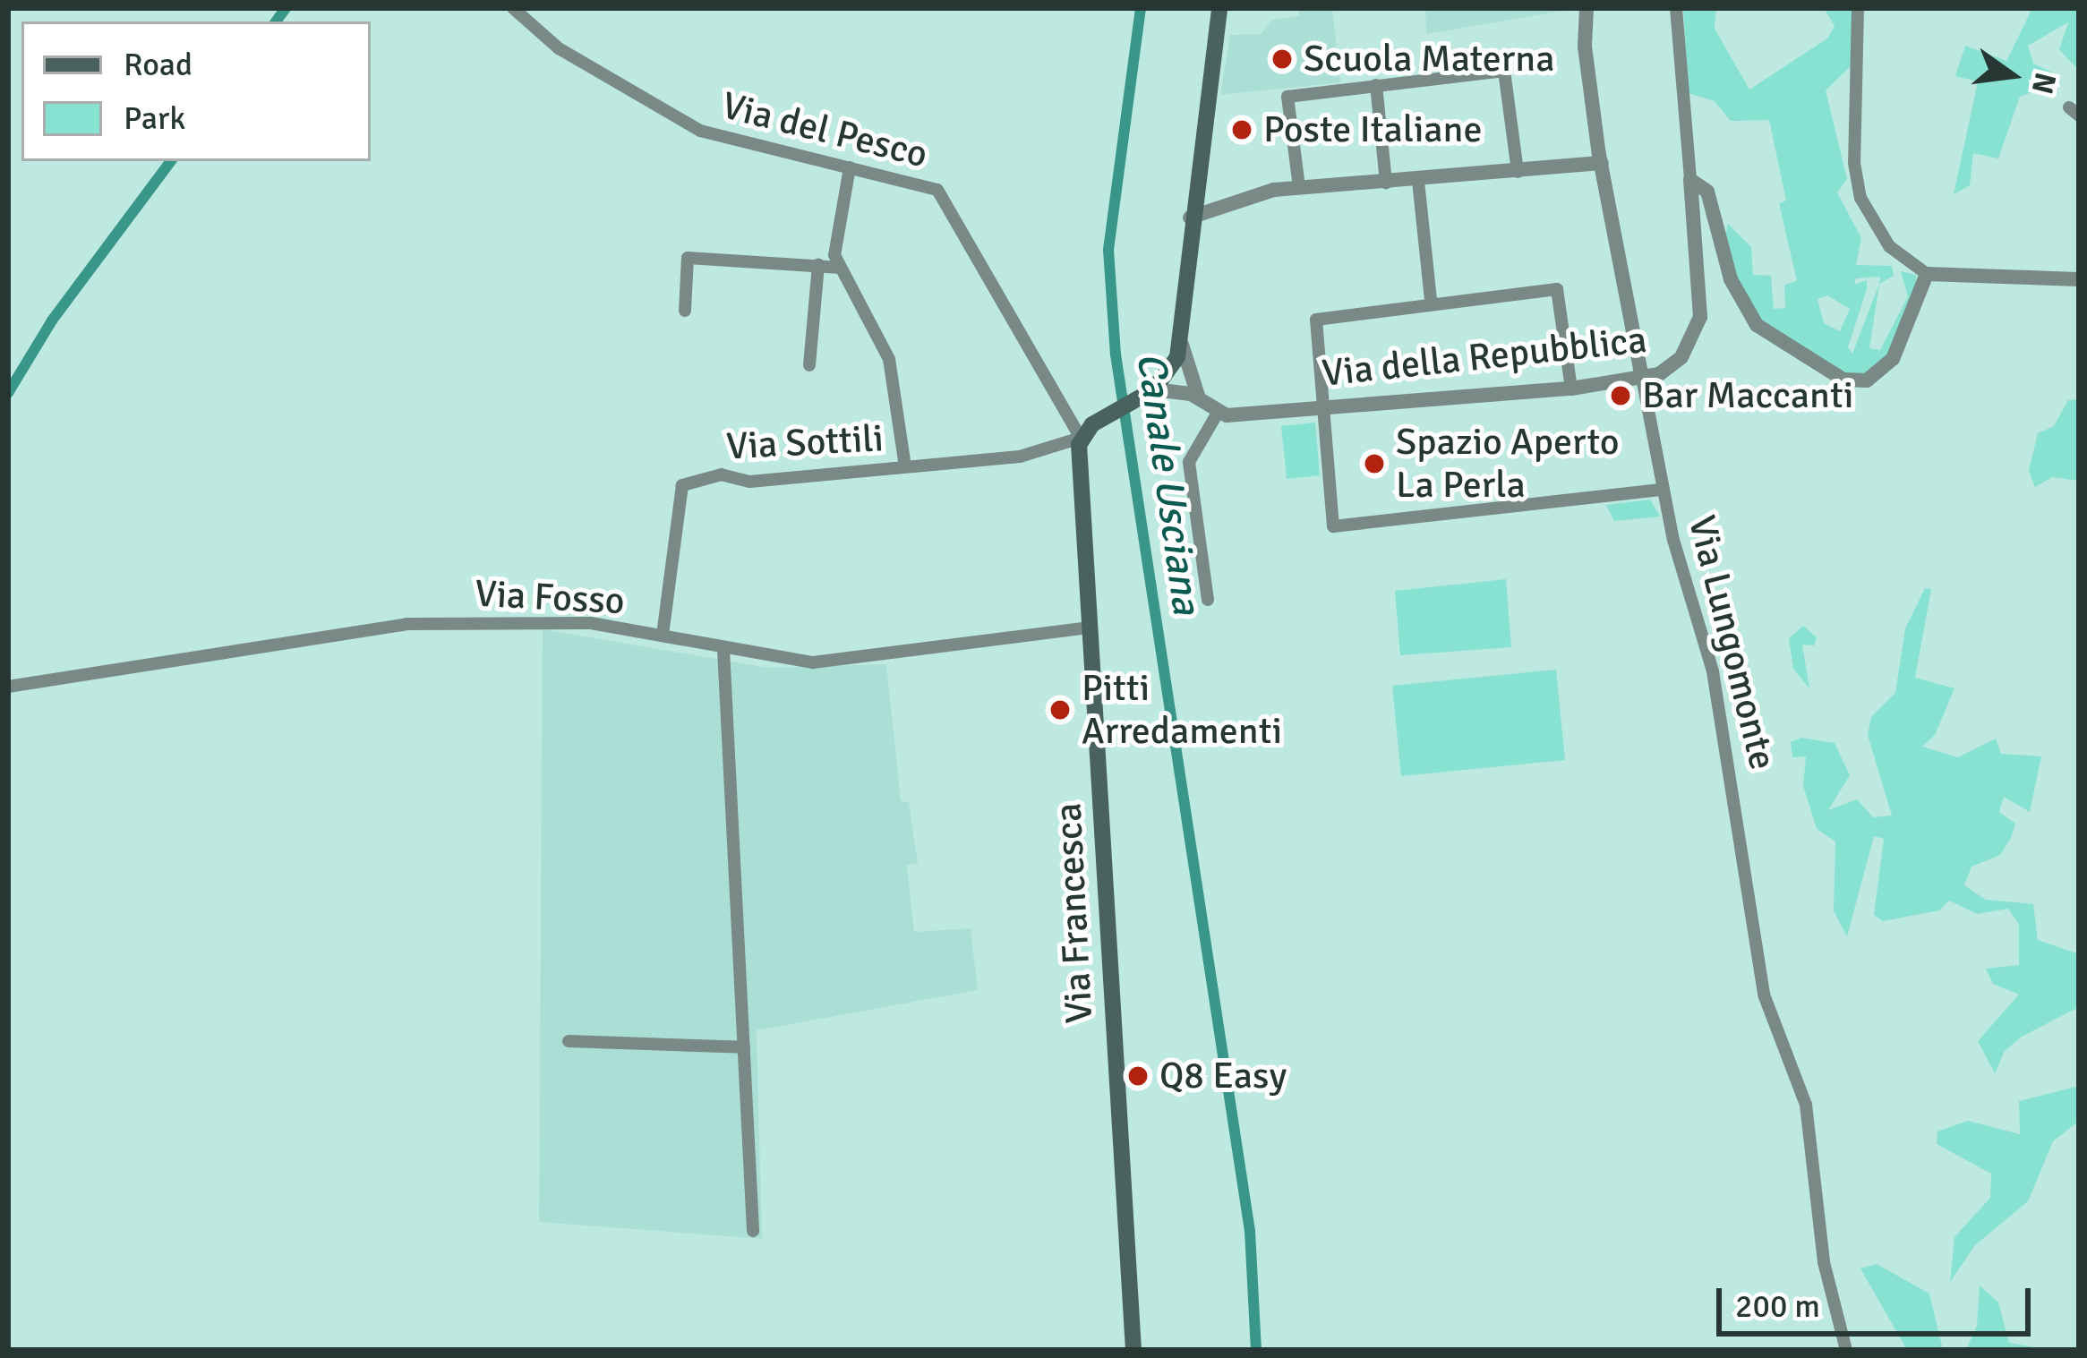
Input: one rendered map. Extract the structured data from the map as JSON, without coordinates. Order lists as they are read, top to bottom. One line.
{"streets":{"main road":["Via Francesca"],"street":["Via del Pesco","Via della Repubblica","Via Sottili","Via Fosso","Via Lungomonte"]},"crossings":[["Via del Pesco","Via Sottili"],["Via del Pesco","Via Francesca"],["Via della Repubblica","Via Lungomonte"],["Via Sottili","Via Fosso"],["Via Sottili","Via Francesca"],["Via Fosso","Via Francesca"]],"water":["Canale Usciana"],"places":["Scuola Materna","Poste Italiane","Bar Maccanti","Spazio Aperto La Perla","Pitti Arredamenti","Q8 Easy"],"legend":["Road","Park"],"scale_bar":"200 m","north":"right"}
